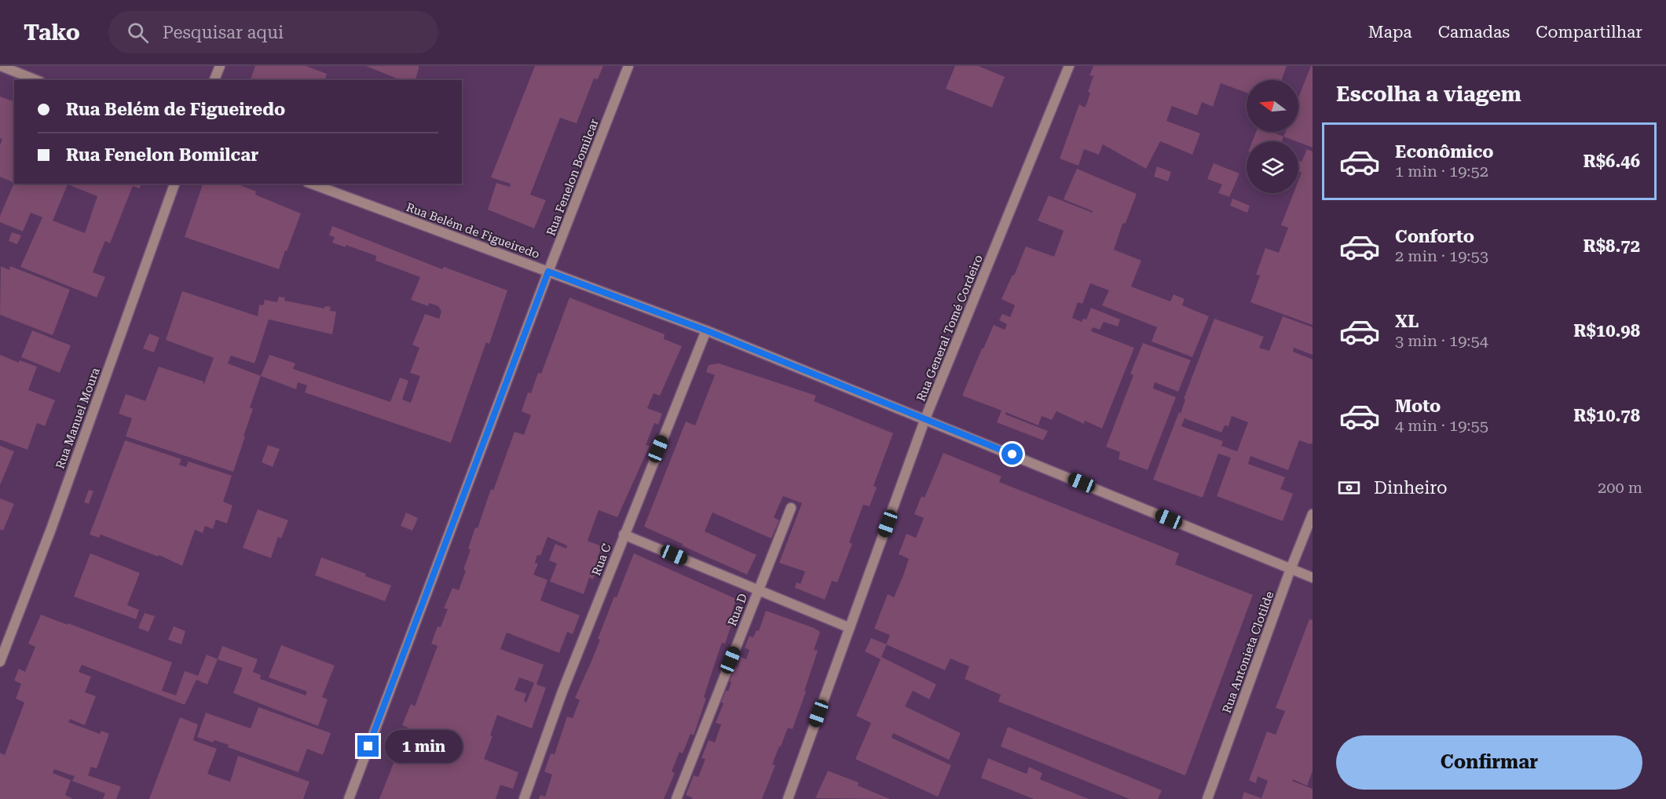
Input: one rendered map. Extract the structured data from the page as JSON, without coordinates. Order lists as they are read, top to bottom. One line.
{"streets":{"street":["Rua Fenelon Bomilcar","Rua Belém de Figueiredo","Rua General Tomé Cordeiro","Rua Manuel Moura","Rua C","Rua D","Rua Antonieta Clotilde"]},"crossings":[["Rua Fenelon Bomilcar","Rua Belém de Figueiredo"],["Rua Belém de Figueiredo","Rua General Tomé Cordeiro"],["Rua Belém de Figueiredo","Rua C"],["Rua Belém de Figueiredo","Rua Antonieta Clotilde"]],"north":"left","page":{"header":"Tako","search":"Pesquisar aqui","nav":["Mapa","Camadas","Compartilhar"],"heading":"Escolha a viagem","banner":["Rua Belém de Figueiredo","Rua Fenelon Bomilcar"],"list":[{"name":"Econômico","note":"1 min · 19:52","value":"R$6.46"},{"name":"Conforto","note":"2 min · 19:53","value":"R$8.72"},{"name":"XL","note":"3 min · 19:54","value":"R$10.98"},{"name":"Moto","note":"4 min · 19:55","value":"R$10.78"}],"pay":["Dinheiro","200 m"],"buttons":"Confirmar","bubble":"1 min"}}
